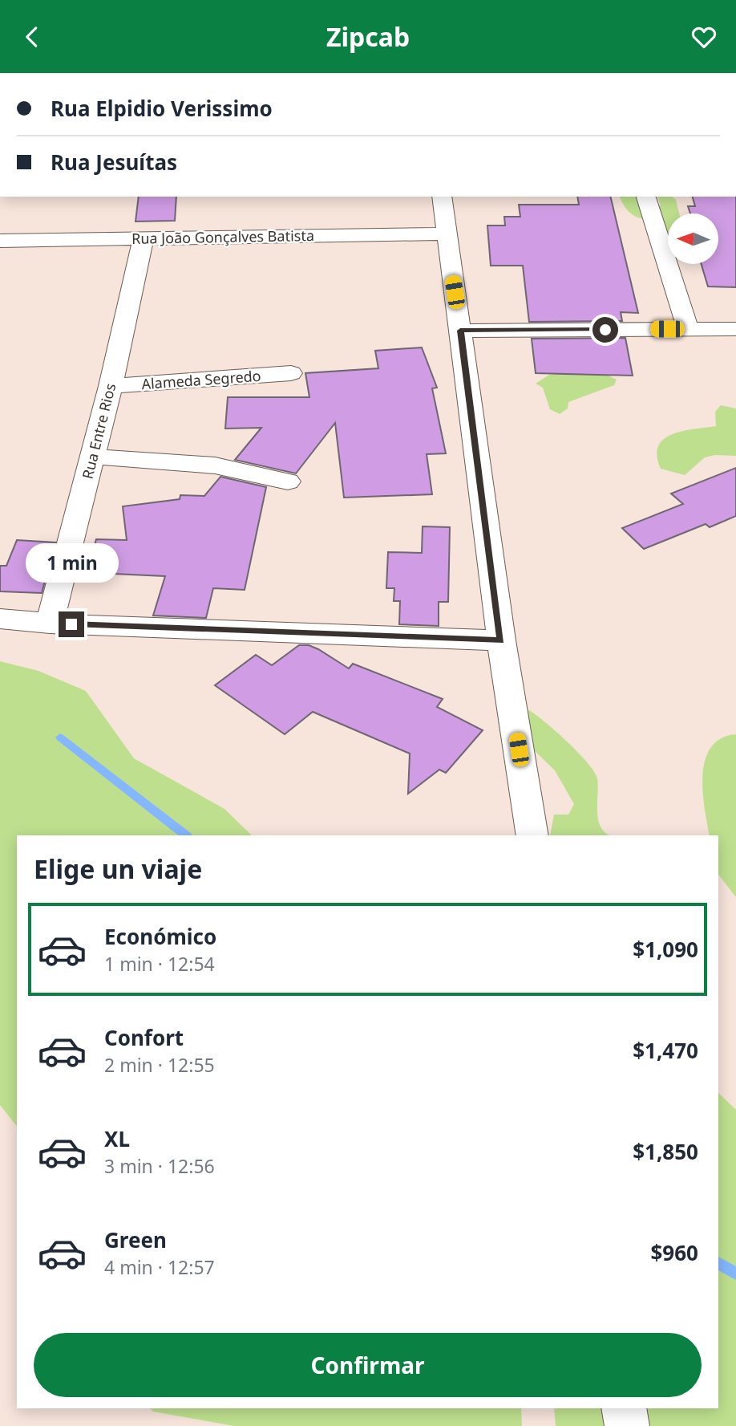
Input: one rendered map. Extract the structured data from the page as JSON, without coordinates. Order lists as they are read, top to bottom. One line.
{"streets":{"street":["Rua João Gonçalves Batista","Alameda Segredo","Rua Entre Rios"]},"crossings":[["Rua João Gonçalves Batista","Rua Entre Rios"],["Alameda Segredo","Rua Entre Rios"]],"north":"left","page":{"header":"Zipcab","banner":["Rua Elpidio Verissimo","Rua Jesuítas"],"bubble":"1 min","heading":"Elige un viaje","list":[{"name":"Económico","note":"1 min · 12:54","value":"$1,090"},{"name":"Confort","note":"2 min · 12:55","value":"$1,470"},{"name":"XL","note":"3 min · 12:56","value":"$1,850"},{"name":"Green","note":"4 min · 12:57","value":"$960"}],"buttons":"Confirmar"}}
